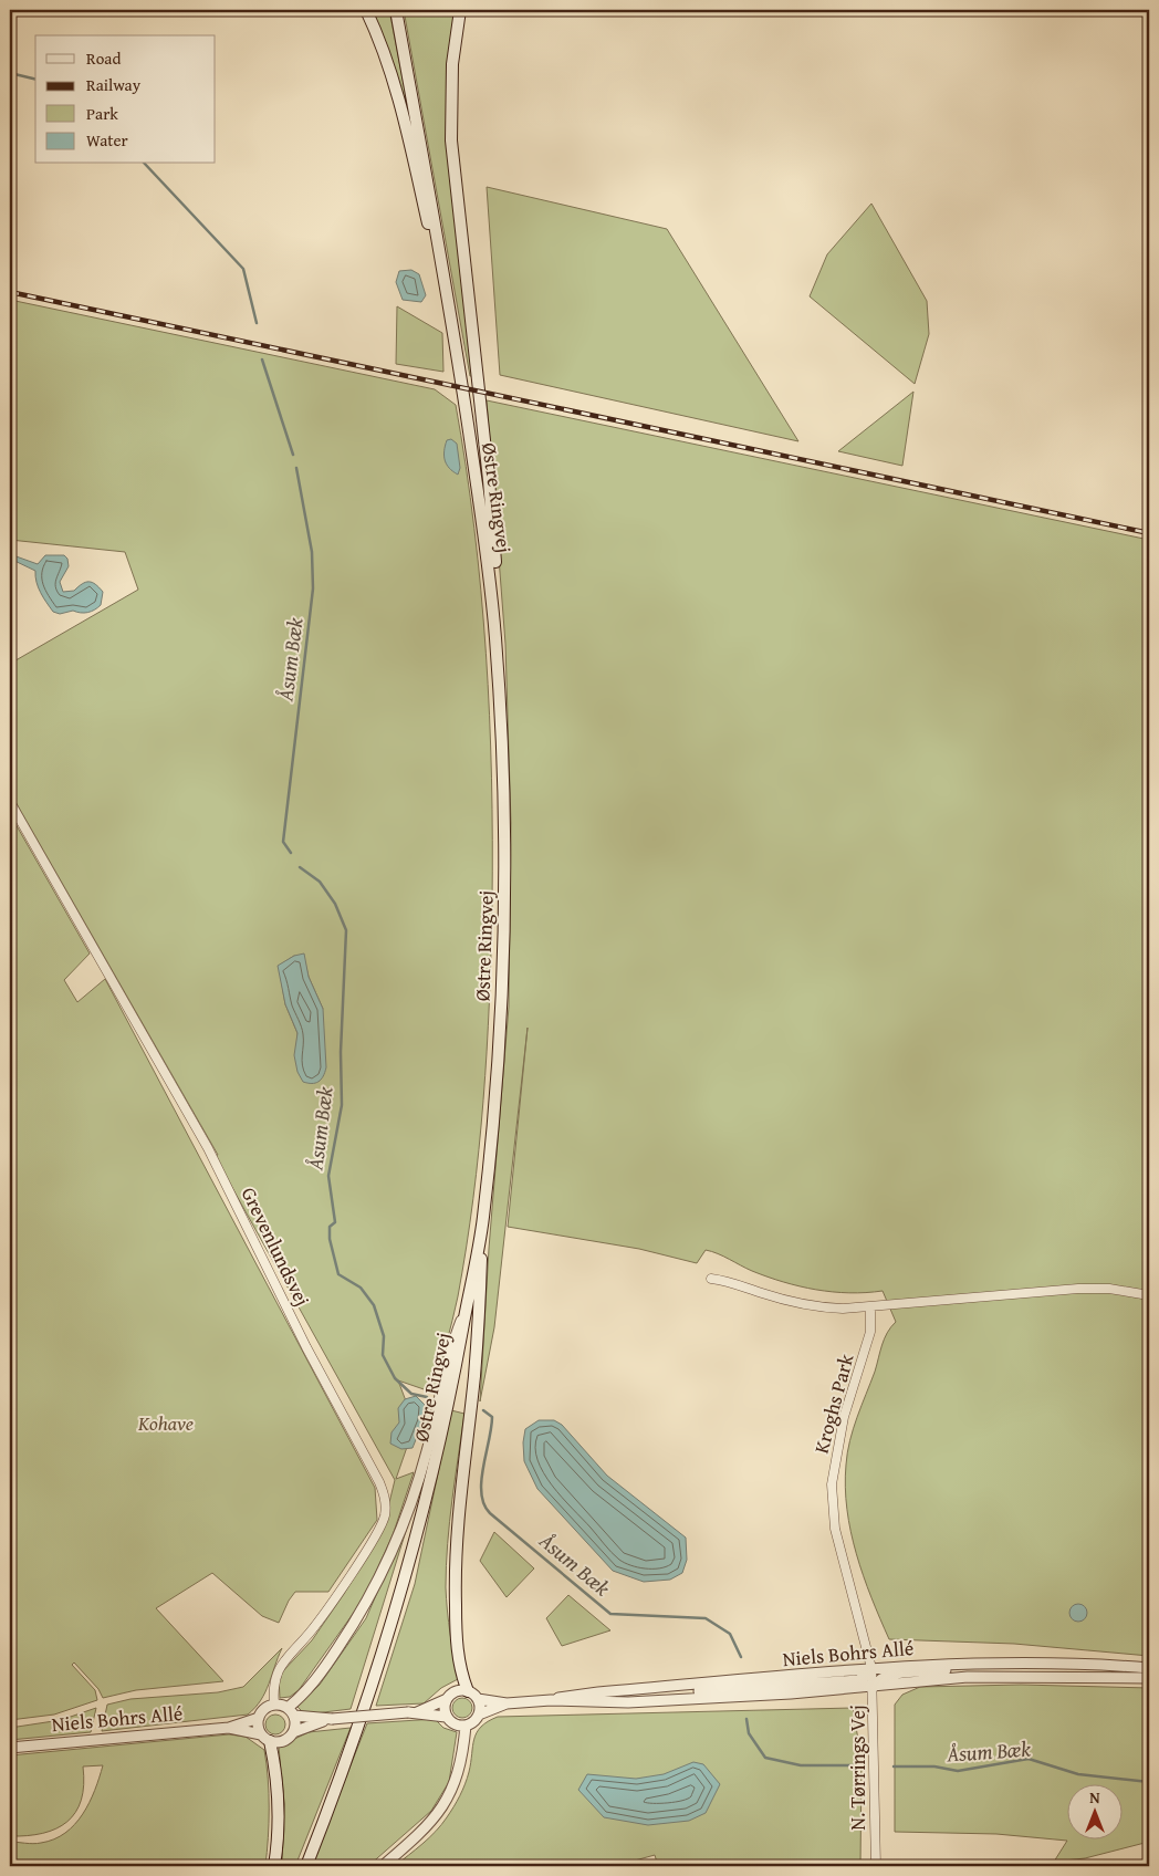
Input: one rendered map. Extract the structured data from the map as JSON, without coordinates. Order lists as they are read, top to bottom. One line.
{"streets":{"main road":["Østre Ringvej"],"street":["Grevenlundsvej","Kroghs Park","Niels Bohrs Allé","N. Tørrings Vej"]},"crossings":[["Grevenlundsvej","Niels Bohrs Allé"],["Kroghs Park","Niels Bohrs Allé"],["Kroghs Park","N. Tørrings Vej"],["Niels Bohrs Allé","N. Tørrings Vej"]],"water":["Åsum Bæk"],"parks":["Kohave"],"legend":["Road","Railway","Park","Water"],"north":"top"}
